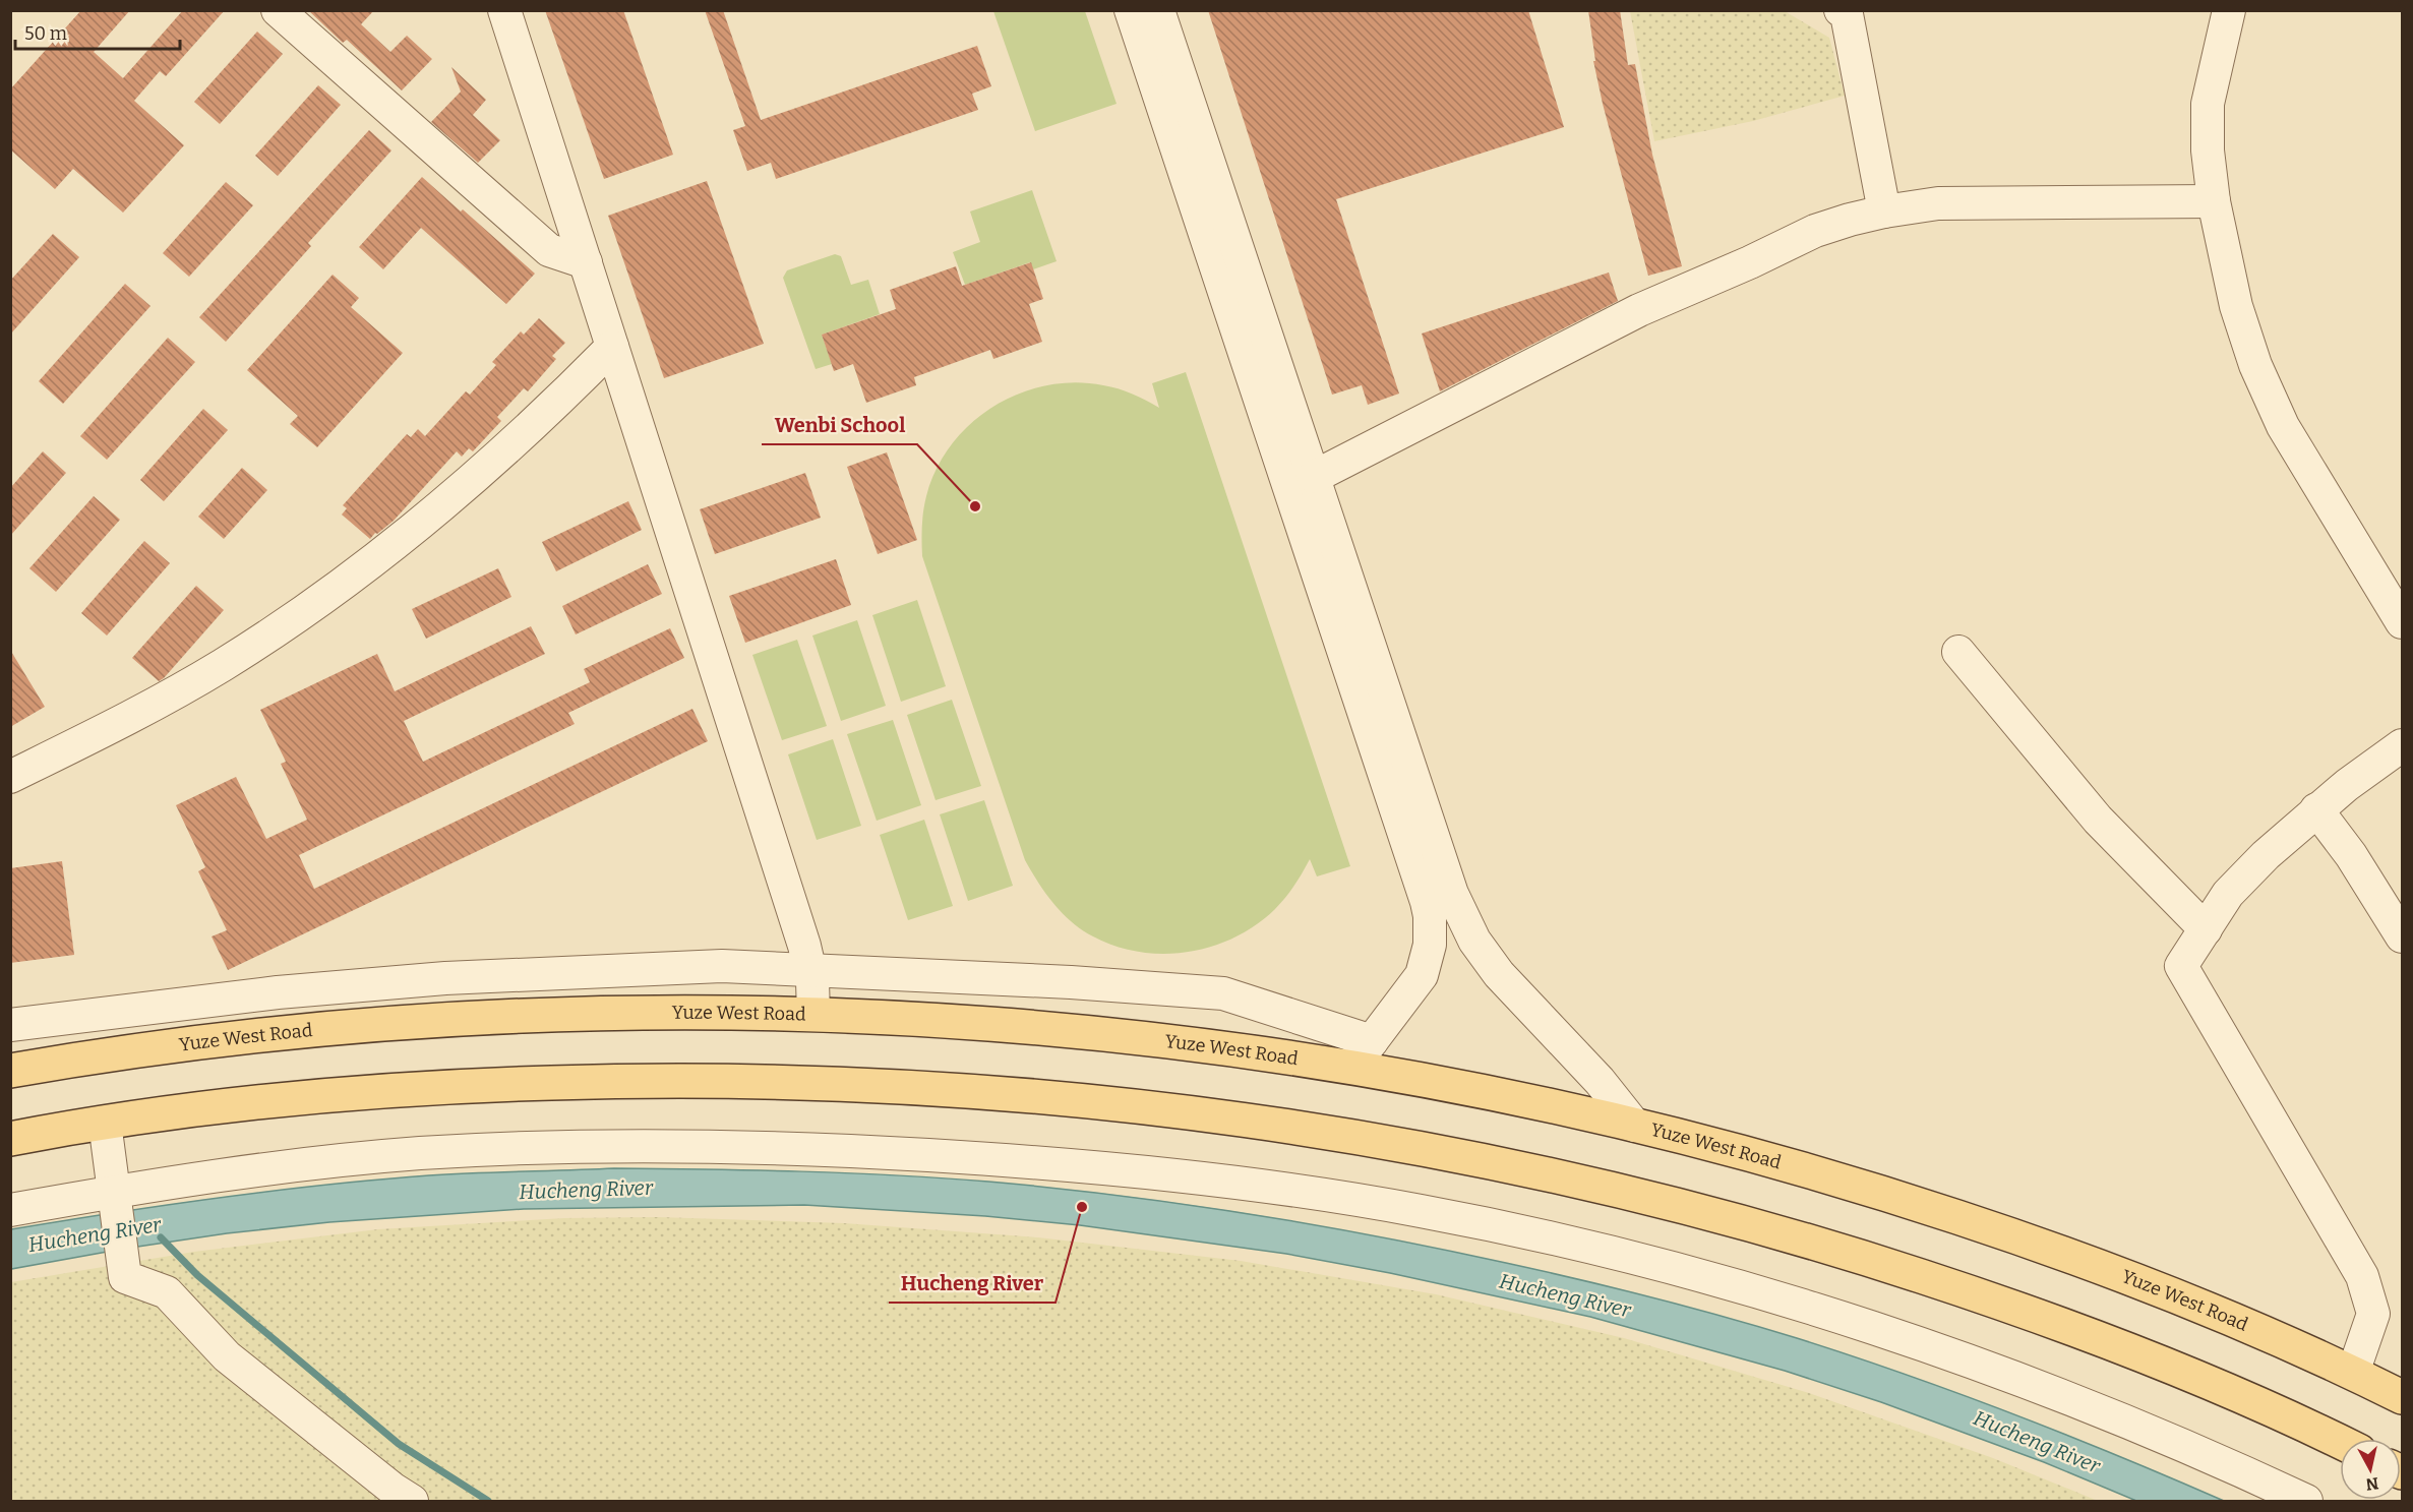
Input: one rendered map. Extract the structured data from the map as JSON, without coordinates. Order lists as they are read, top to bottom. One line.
{"streets":{"main road":["Yuze West Road"]},"water":["Hucheng River"],"places":["Wenbi School","Hucheng River"],"scale_bar":"50 m","north":"bottom"}
